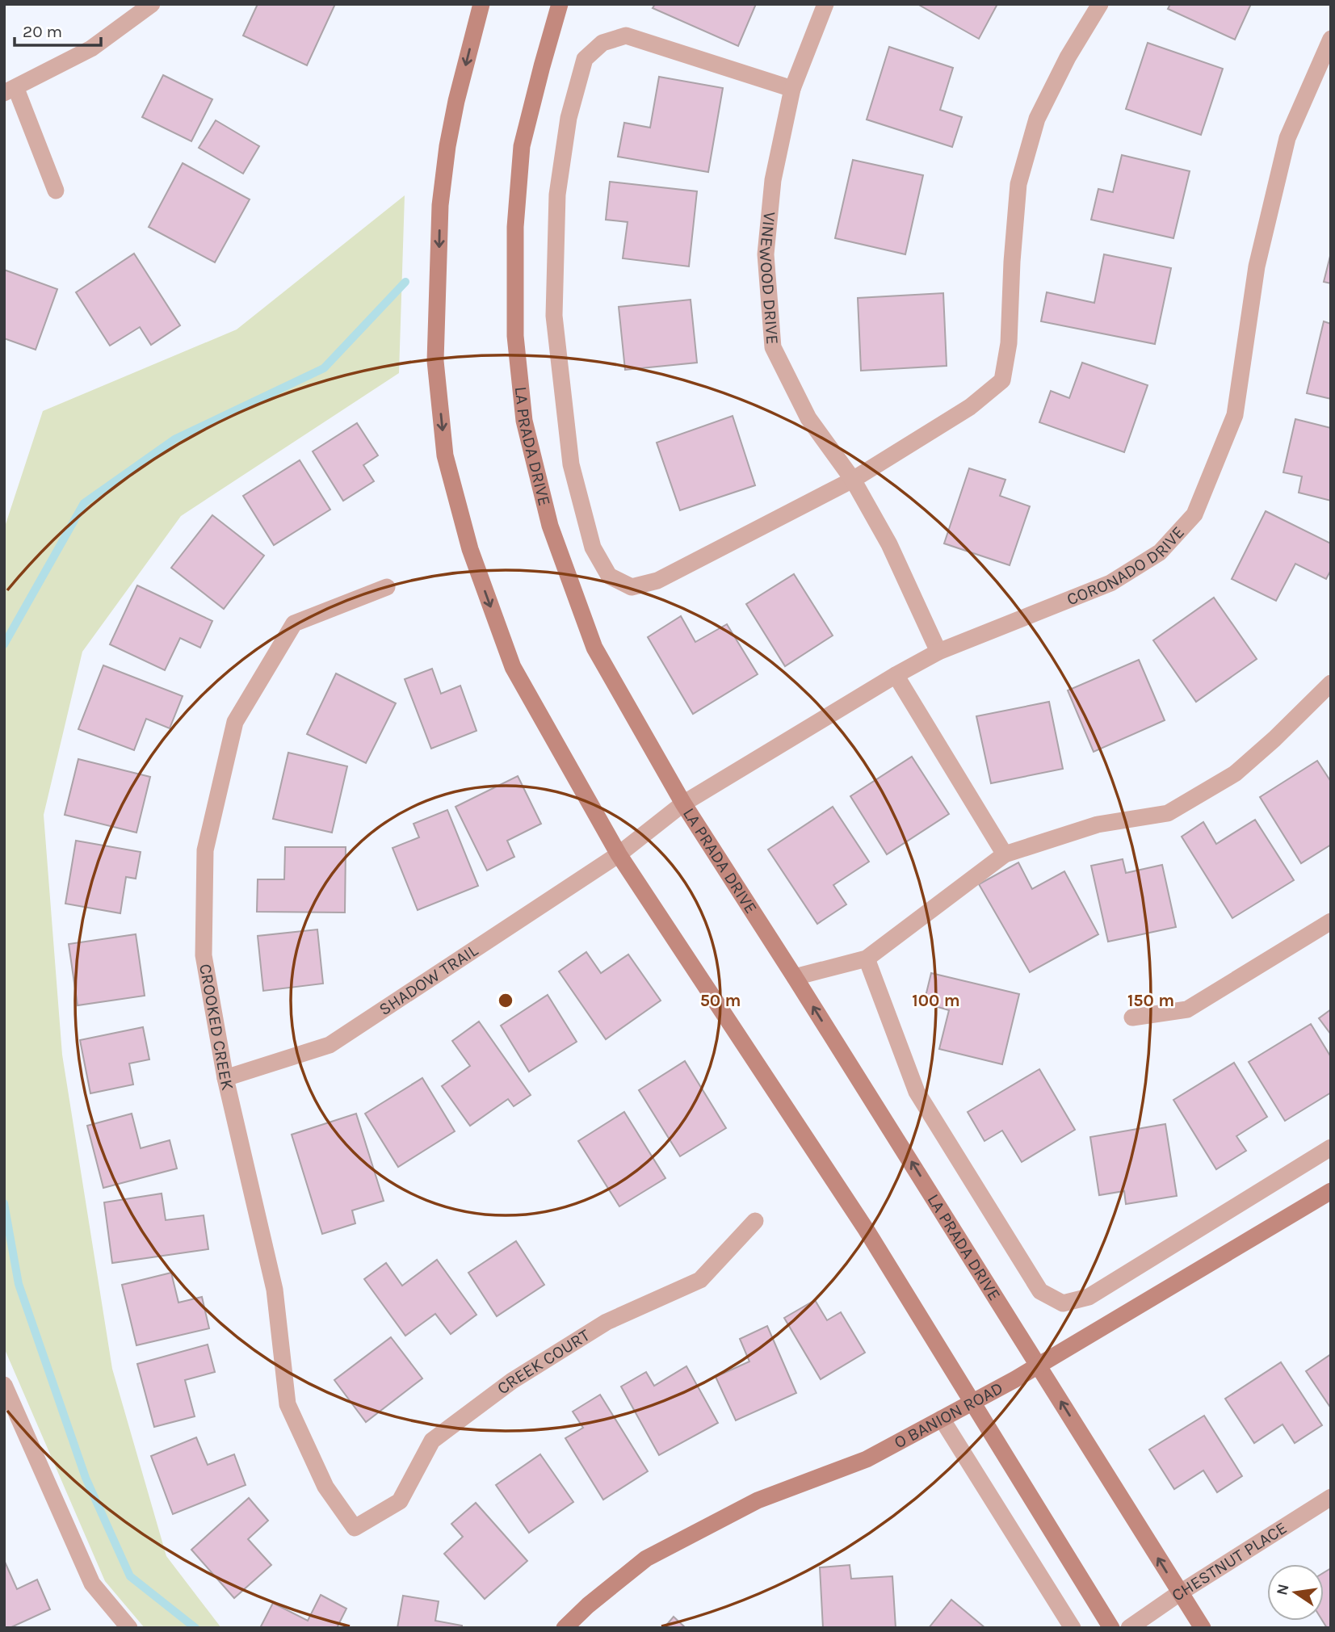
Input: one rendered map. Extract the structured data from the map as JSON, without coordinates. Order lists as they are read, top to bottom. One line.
{"streets":{"main road":["LA PRADA DRIVE","O BANION ROAD"],"street":["VINEWOOD DRIVE","CORONADO DRIVE","SHADOW TRAIL","CROOKED CREEK","CREEK COURT","CHESTNUT PLACE"]},"crossings":[["VINEWOOD DRIVE","CORONADO DRIVE"],["LA PRADA DRIVE","CORONADO DRIVE"],["LA PRADA DRIVE","O BANION ROAD"],["LA PRADA DRIVE","CHESTNUT PLACE"],["CORONADO DRIVE","SHADOW TRAIL"],["SHADOW TRAIL","CROOKED CREEK"],["CROOKED CREEK","CREEK COURT"]],"scale_bar":"20 m","north":"left","rings":["50 m","100 m","150 m"]}
